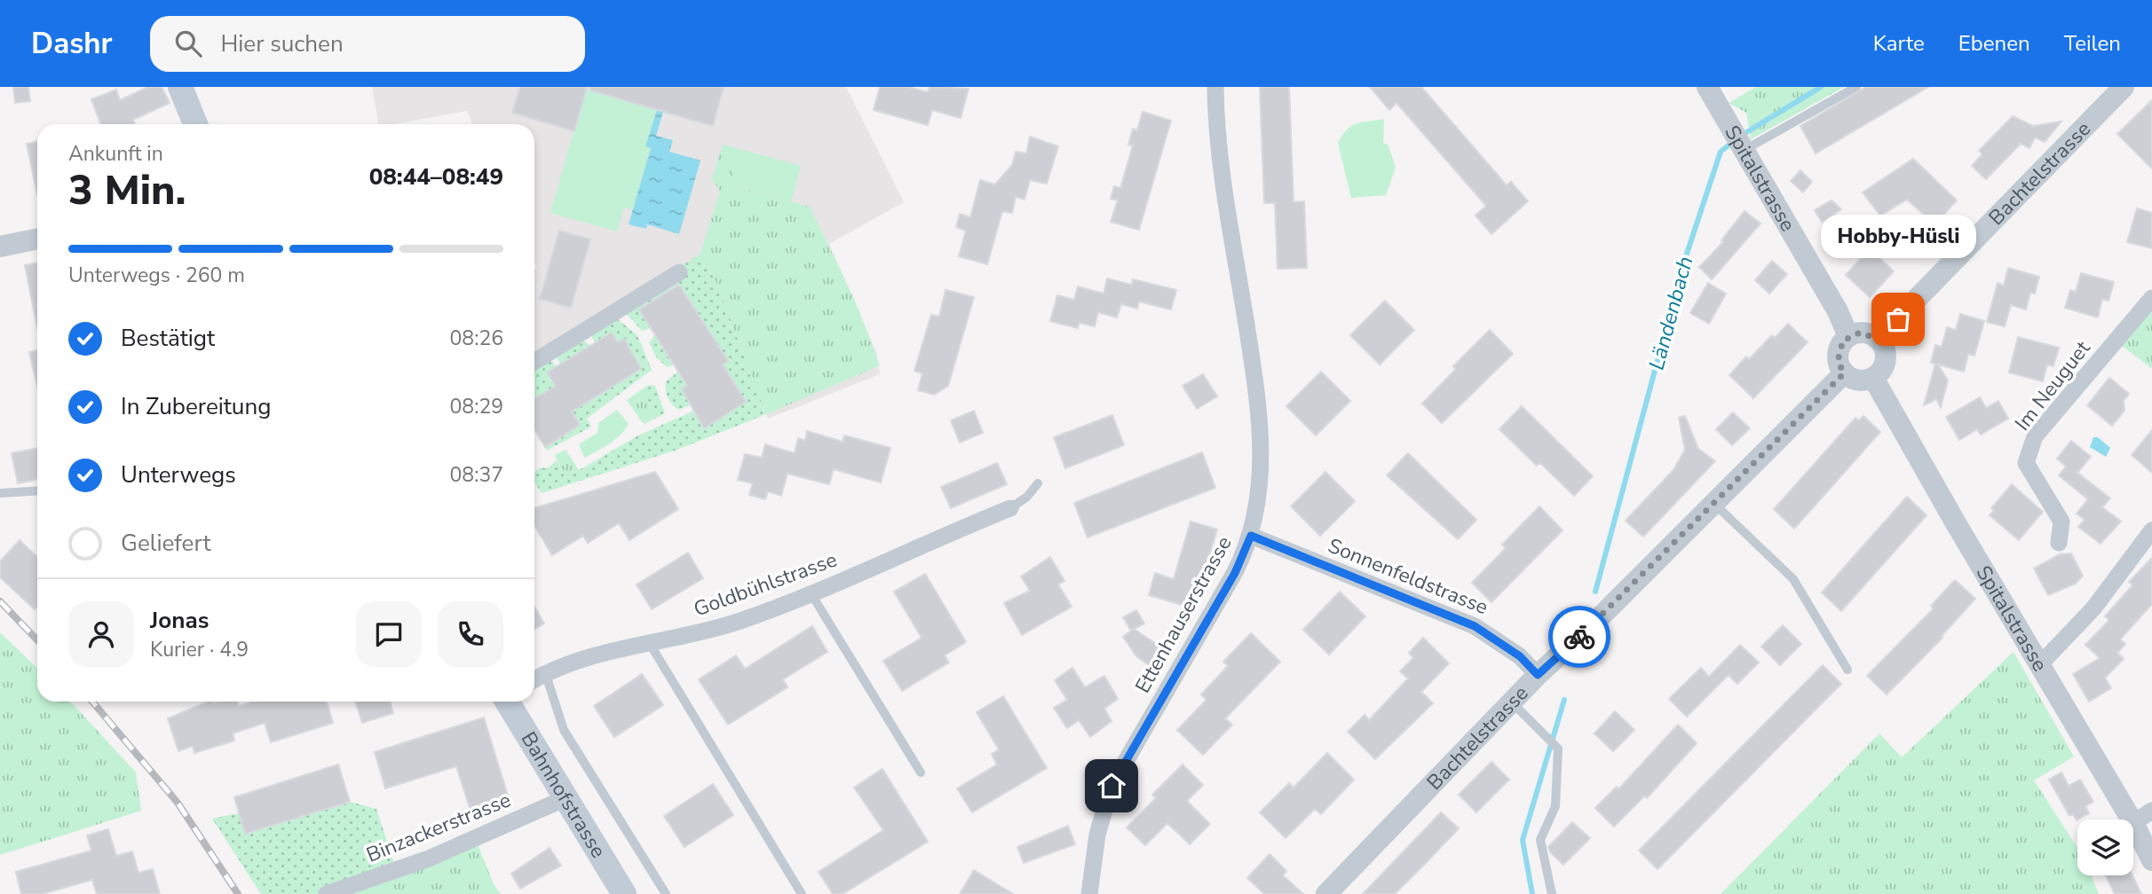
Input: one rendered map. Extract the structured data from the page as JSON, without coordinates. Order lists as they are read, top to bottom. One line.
{"streets":{"main road":["Bahnhofstrasse"],"street":["Bachtelstrasse","Spitalstrasse","Im Neuguet","Sonnenfeldstrasse","Goldbühlstrasse","Ettenhauserstrasse","Binzackerstrasse"]},"crossings":[["Bachtelstrasse","Spitalstrasse"],["Bachtelstrasse","Sonnenfeldstrasse"],["Sonnenfeldstrasse","Ettenhauserstrasse"],["Bahnhofstrasse","Binzackerstrasse"]],"water":["Ländenbach"],"places":["Hobby-Hüsli"],"page":{"header":"Dashr","search":"Hier suchen","nav":["Karte","Ebenen","Teilen"],"heading":["3 Min.","Ankunft in","08:44–08:49"],"panel":["Jonas","Kurier · 4.9"],"bubble":"Hobby-Hüsli","bar":"Unterwegs · 260 m","list":[["Bestätigt","08:26"],["In Zubereitung","08:29"],["Unterwegs","08:37"],"Geliefert"]}}
